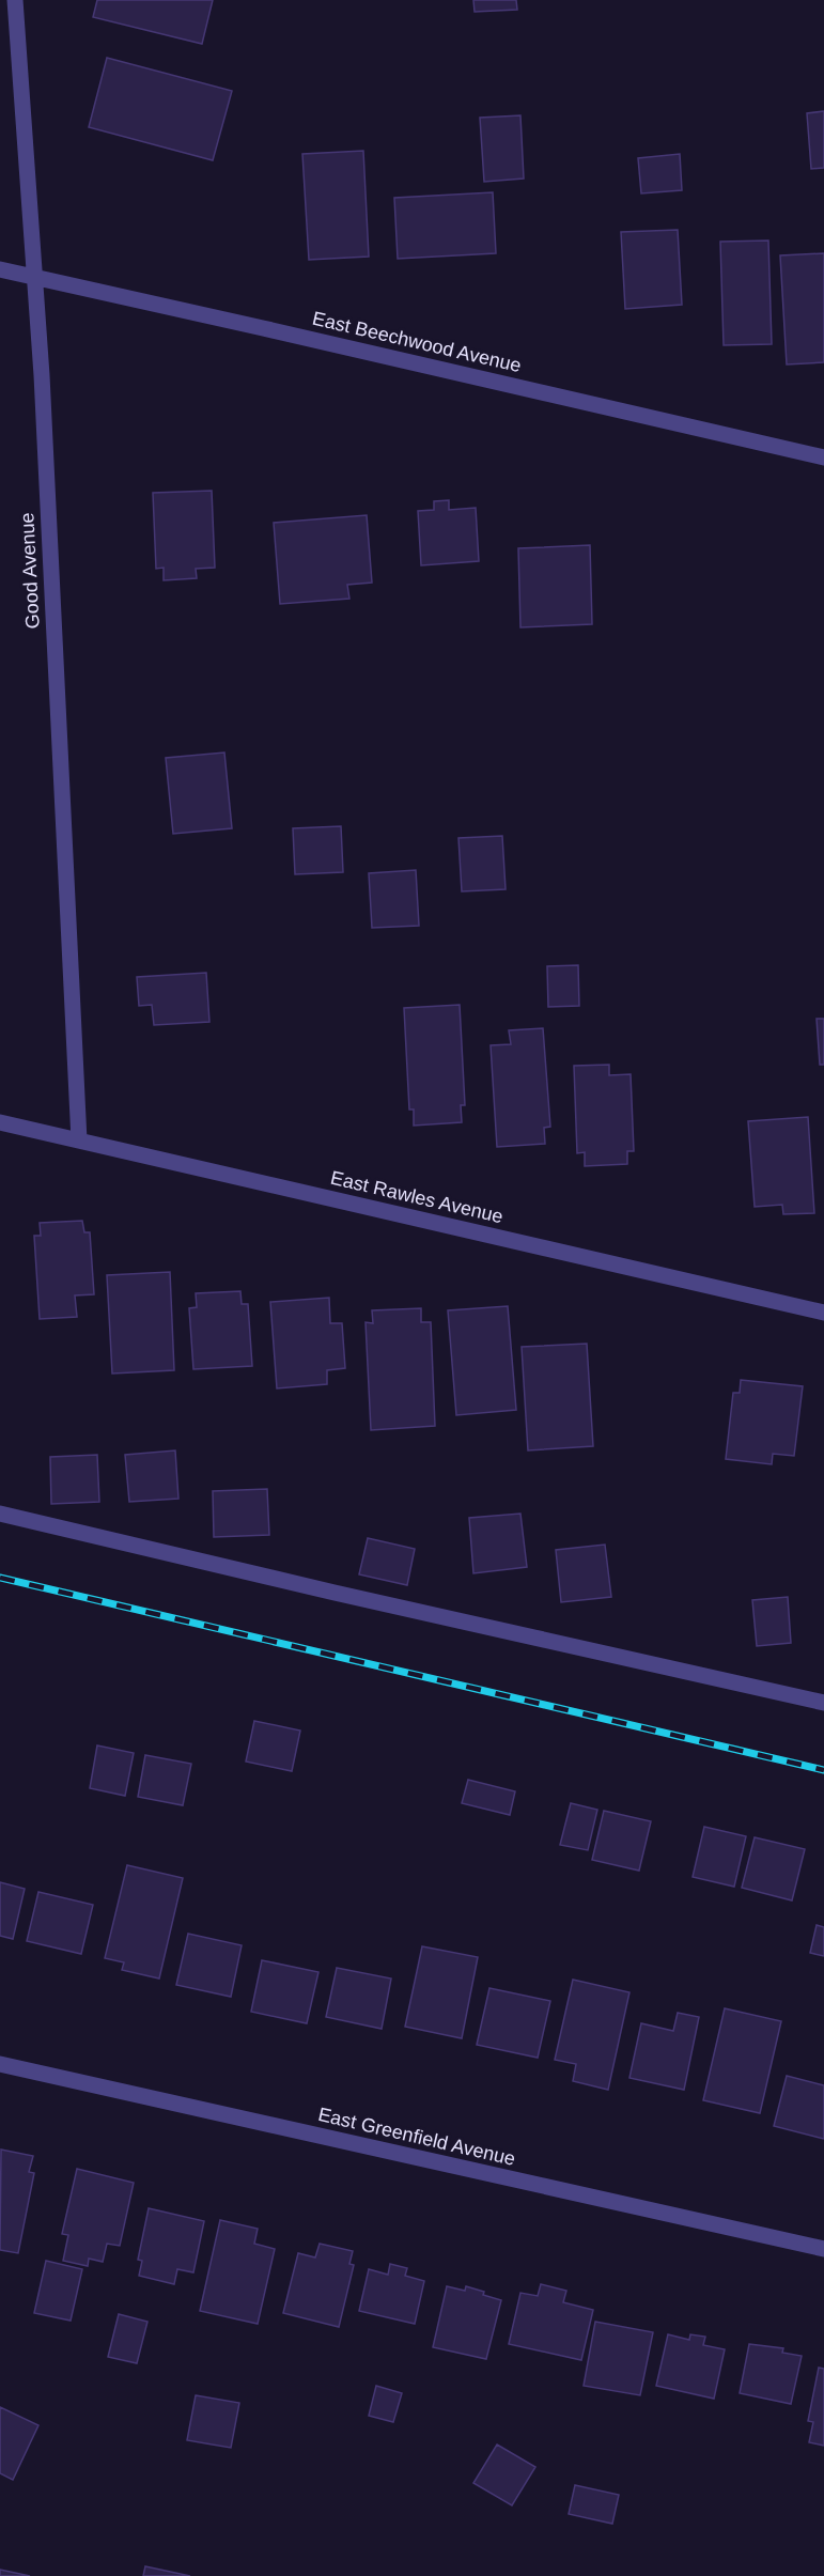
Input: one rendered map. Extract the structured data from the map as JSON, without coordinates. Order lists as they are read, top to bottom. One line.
{"streets":{"street":["East Beechwood Avenue","Good Avenue","East Rawles Avenue","East Greenfield Avenue"]},"crossings":[["East Beechwood Avenue","Good Avenue"],["Good Avenue","East Rawles Avenue"]]}
